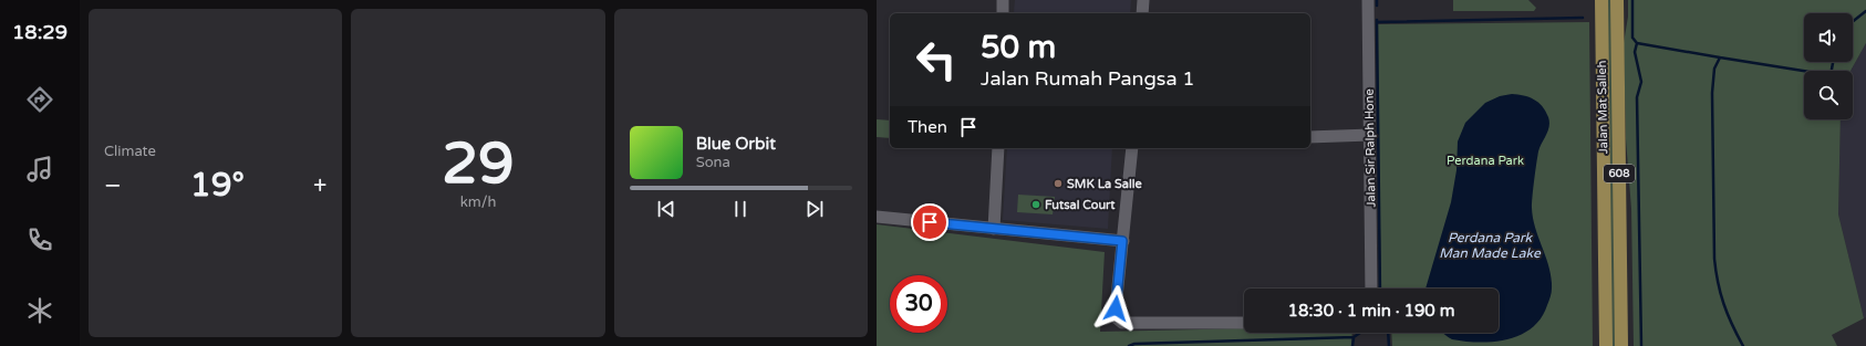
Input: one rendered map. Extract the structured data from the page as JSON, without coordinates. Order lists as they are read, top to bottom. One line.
{"streets":{"main road":["Jalan Mat Salleh","608"],"street":["Jalan Sir Ralph Hone"]},"water":["Perdana Park Man Made Lake"],"parks":["Perdana Park"],"places":["SMK La Salle","Futsal Court"],"page":{"tabs":"18:29","tile":["Climate",["29","km/h"]],"turn":["50 m","Jalan Rumah Pangsa 1"],"then":"Then","song":["Blue Orbit","Sona"],"heat":["−","19°","+"],"limit":"30","trip":"18:30 · 1 min · 190 m"}}
